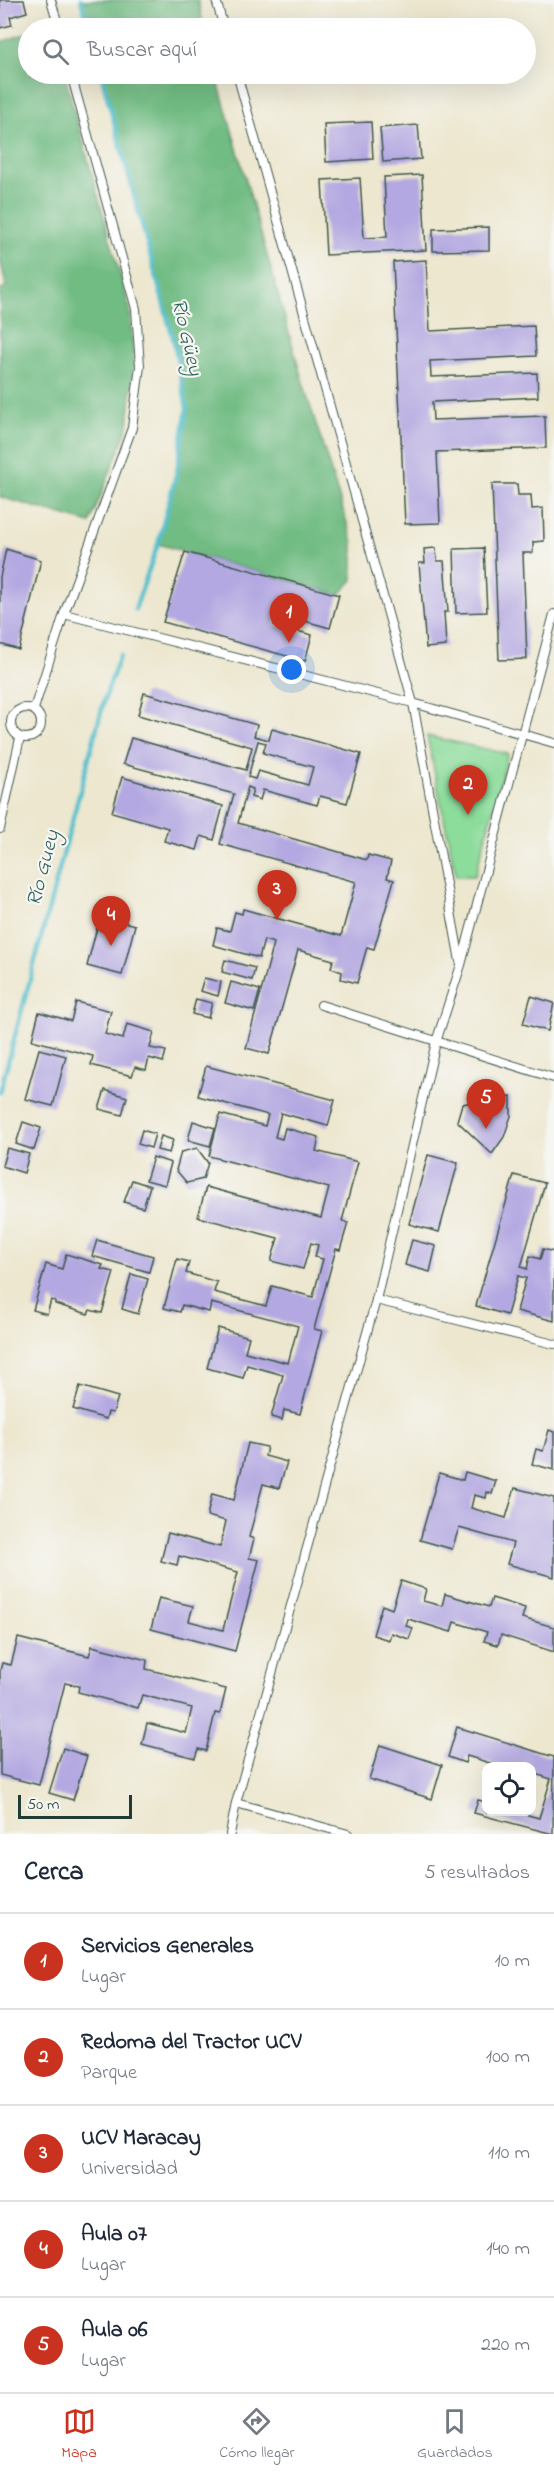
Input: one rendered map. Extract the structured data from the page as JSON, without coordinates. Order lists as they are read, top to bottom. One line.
{"water":["Río Güey","Río Guey"],"scale_bar":"50 m","page":{"search":"Buscar aquí","pins":["1","2","3","4","5"],"scale":"50 m","heading":["Cerca","5 resultados"],"list":[{"mark":"1","name":"Servicios Generales","note":"Lugar","value":"10 m"},{"mark":"2","name":"Redoma del Tractor UCV","note":"Parque","value":"100 m"},{"mark":"3","name":"UCV Maracay","note":"Universidad","value":"110 m"},{"mark":"4","name":"Aula 07","note":"Lugar","value":"140 m"},{"mark":"5","name":"Aula 06","note":"Lugar","value":"220 m"}],"nav":["Mapa","Cómo llegar","Guardados"]}}
